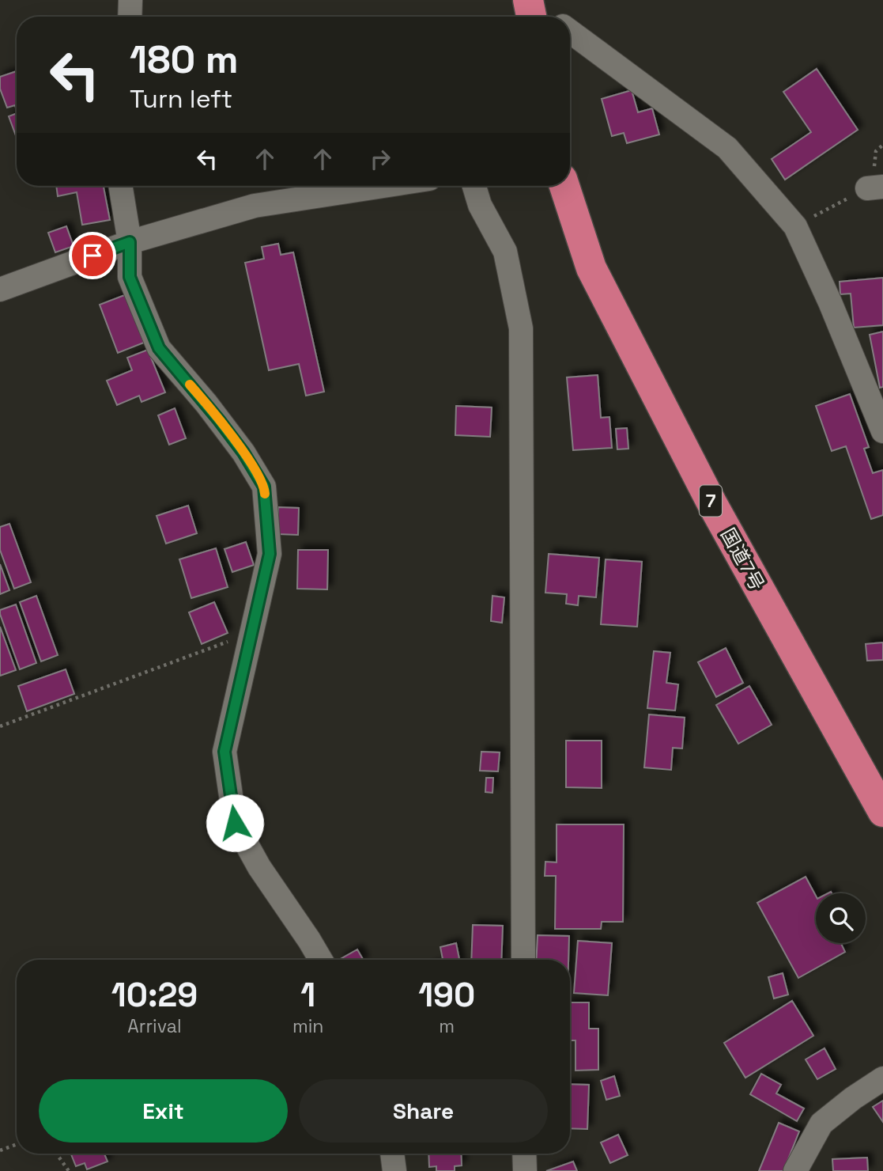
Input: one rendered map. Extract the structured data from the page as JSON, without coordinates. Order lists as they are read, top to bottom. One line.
{"streets":{"highway":["7","国道7号"]},"page":{"turn":["180 m","Turn left"],"eta":["10:29","Arrival","1","min","190","m"],"buttons":["Exit","Share"]}}
